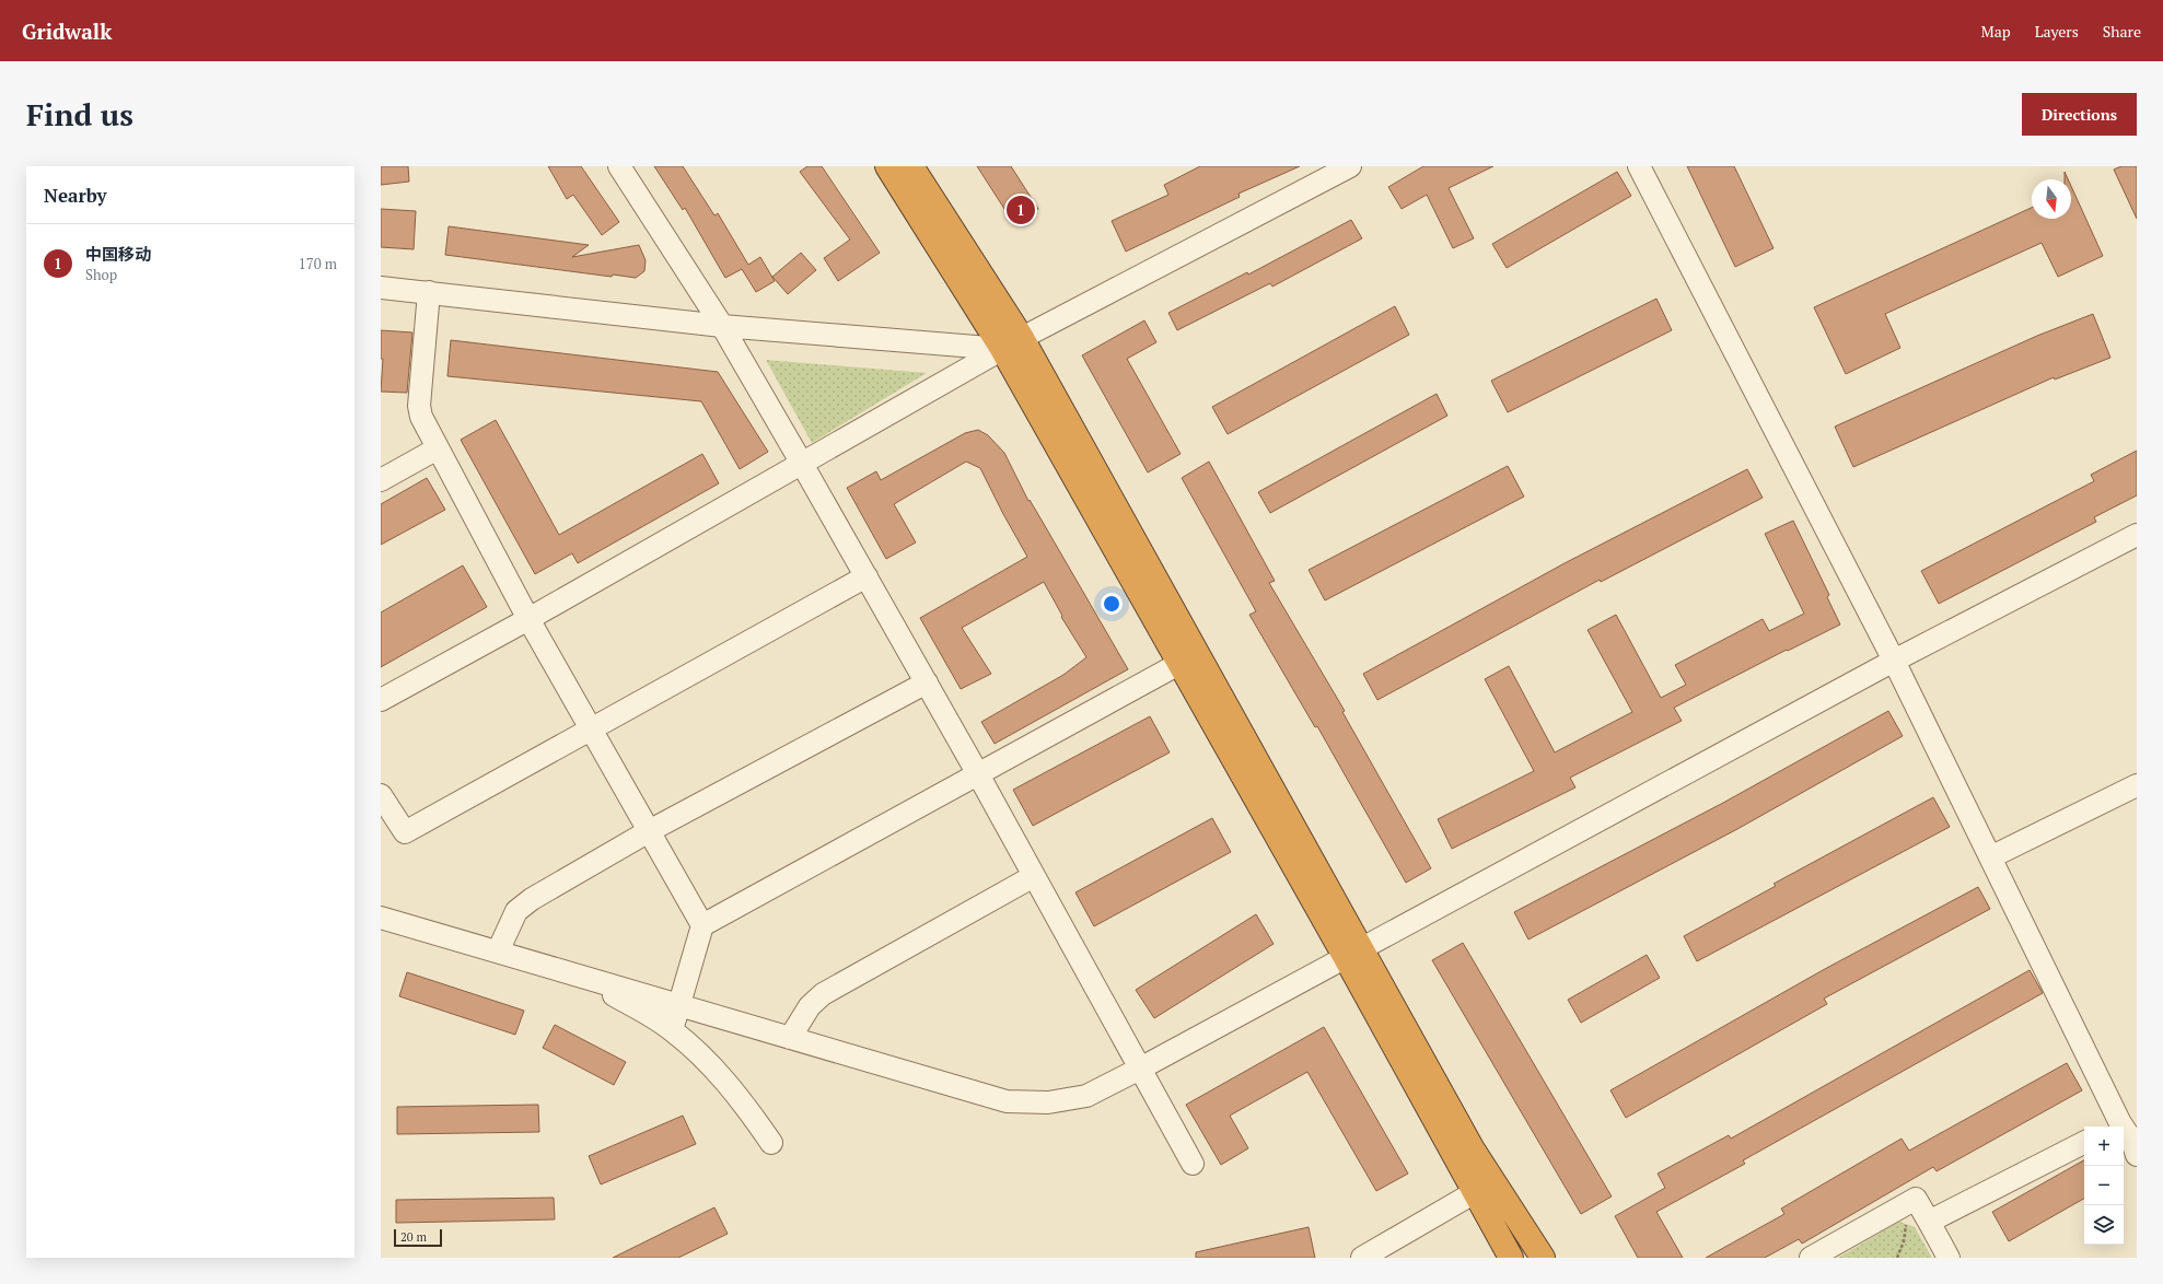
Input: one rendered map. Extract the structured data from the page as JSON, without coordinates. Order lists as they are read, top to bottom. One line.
{"scale_bar":"20 m","north":"bottom","page":{"header":"Gridwalk","nav":["Map","Layers","Share"],"buttons":"Directions","title":"Find us","heading":"Nearby","pins":"1","list":[{"mark":"1","name":"中国移动","note":"Shop","value":"170 m"}],"map_buttons":["+","−"],"scale":"20 m"}}
